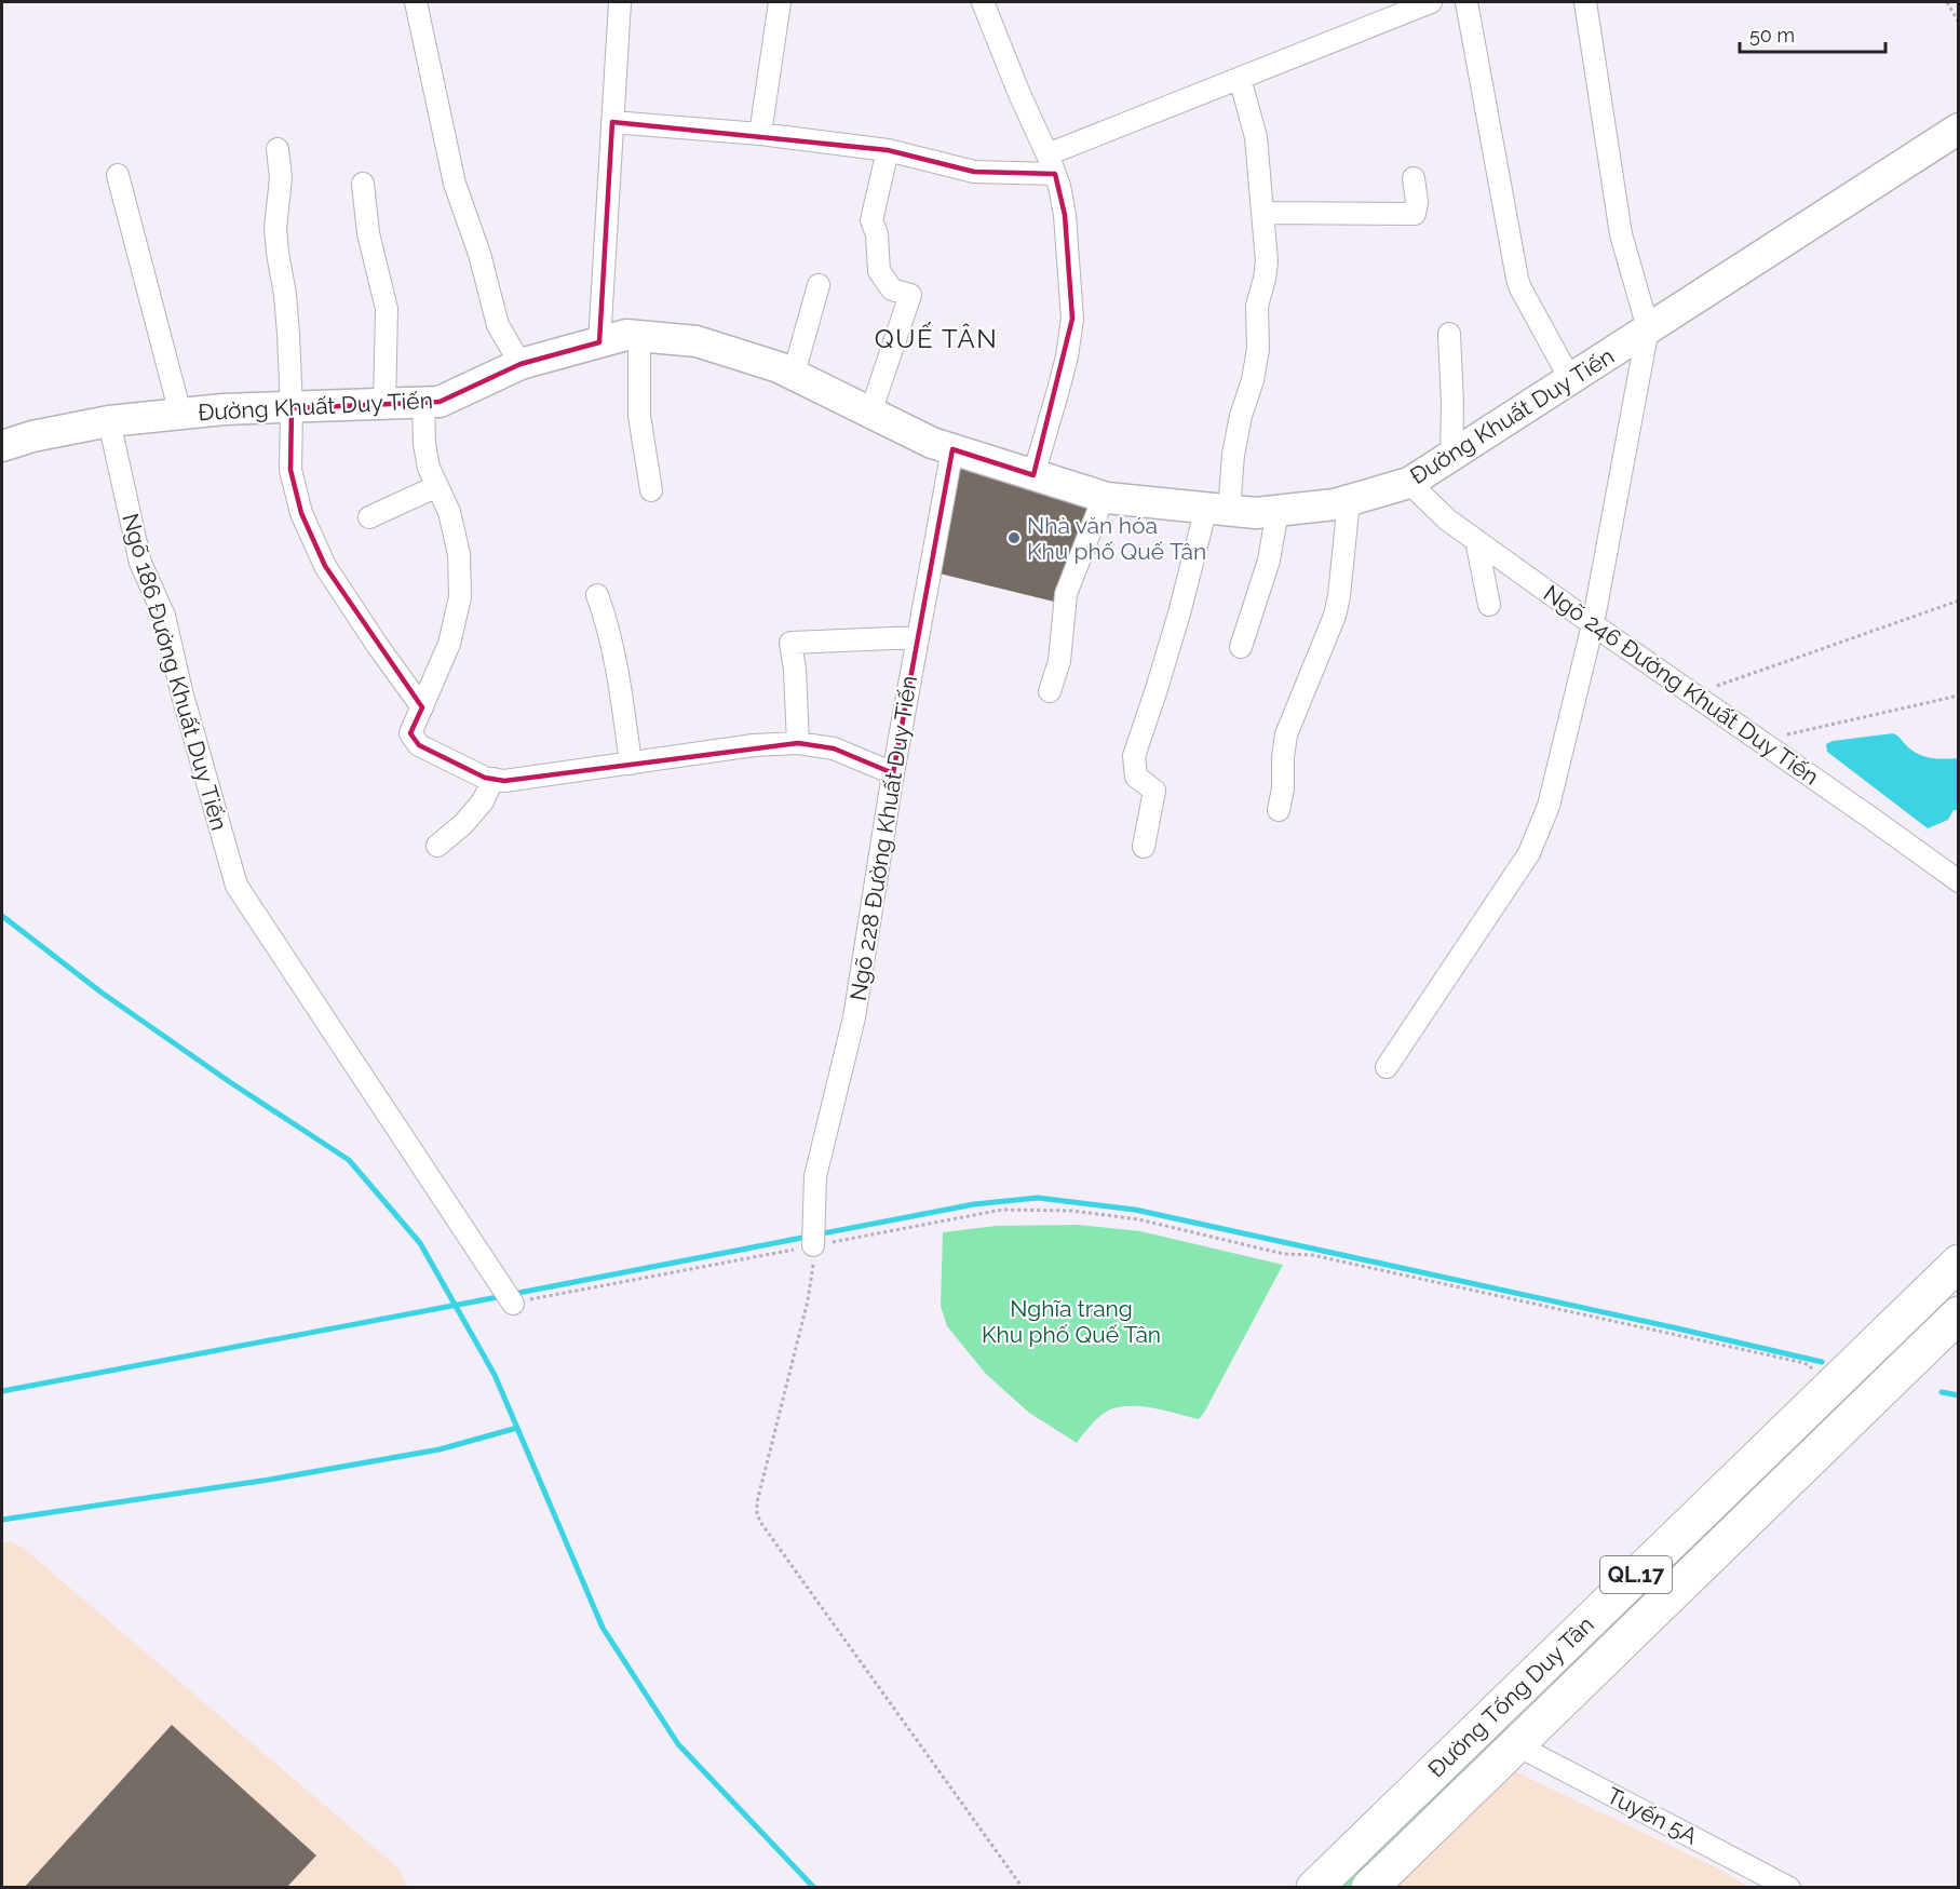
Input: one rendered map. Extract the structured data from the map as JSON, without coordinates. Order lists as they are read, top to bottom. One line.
{"streets":{"highway":["QL.17","Đường Tống Duy Tân"],"main road":["Đường Khuất Duy Tiến"],"street":["Ngõ 186 Đường Khuất Duy Tiến","Ngõ 246 Đường Khuất Duy Tiến","Ngõ 228 Đường Khuất Duy Tiến","Tuyến 5A"]},"crossings":[["Đường Khuất Duy Tiến","Ngõ 186 Đường Khuất Duy Tiến"],["Đường Khuất Duy Tiến","Ngõ 246 Đường Khuất Duy Tiến"],["Đường Khuất Duy Tiến","Ngõ 228 Đường Khuất Duy Tiến"],["Đường Tống Duy Tân","Tuyến 5A"]],"districts":["QUẾ TÂN"],"parks":["Nghĩa trang Khu phố Quế Tân"],"places":["Nhà văn hóa Khu phố Quế Tân"],"scale_bar":"50 m"}
